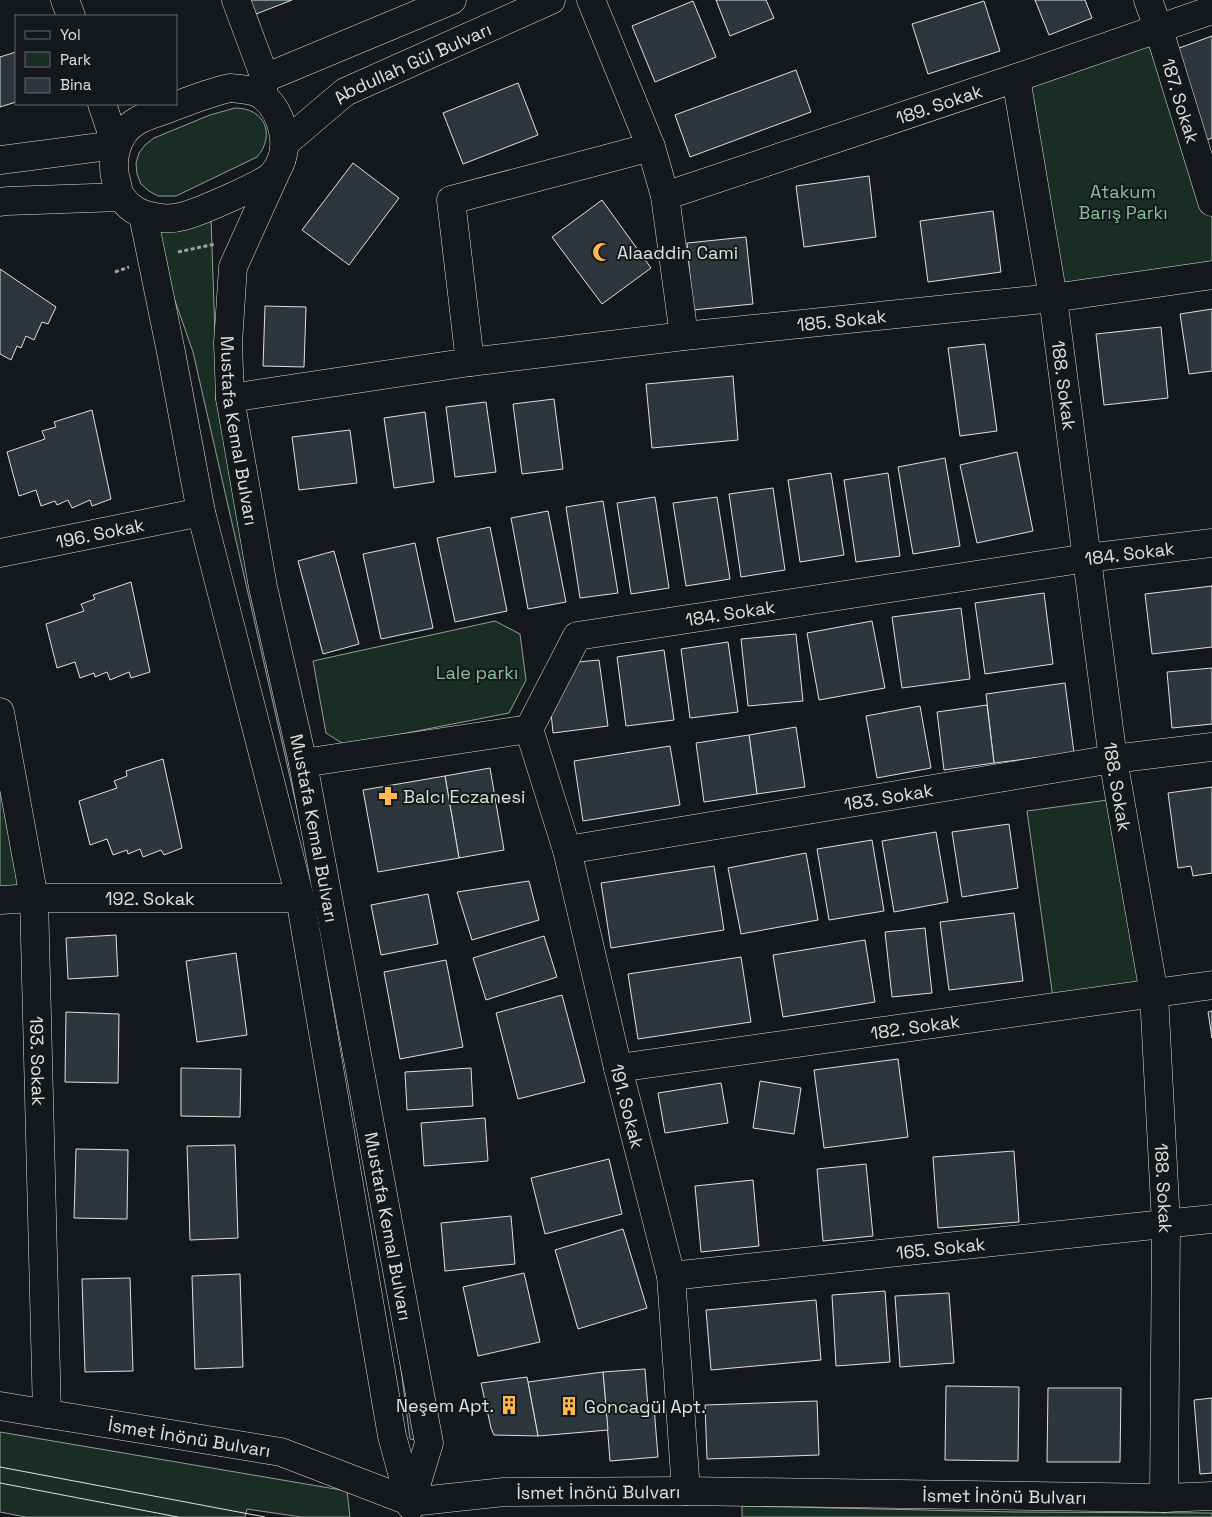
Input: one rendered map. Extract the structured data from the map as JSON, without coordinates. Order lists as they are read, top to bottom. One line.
{"streets":{"street":["Abdullah Gül Bulvarı","187. Sokak","189. Sokak","185. Sokak","188. Sokak","Mustafa Kemal Bulvarı","196. Sokak","184. Sokak","183. Sokak","192. Sokak","182. Sokak","193. Sokak","191. Sokak","165. Sokak","İsmet İnönü Bulvarı"]},"crossings":[["Abdullah Gül Bulvarı","Mustafa Kemal Bulvarı"],["187. Sokak","189. Sokak"],["189. Sokak","188. Sokak"],["185. Sokak","188. Sokak"],["185. Sokak","Mustafa Kemal Bulvarı"],["188. Sokak","184. Sokak"],["188. Sokak","183. Sokak"],["188. Sokak","182. Sokak"],["188. Sokak","165. Sokak"],["188. Sokak","İsmet İnönü Bulvarı"],["Mustafa Kemal Bulvarı","196. Sokak"],["Mustafa Kemal Bulvarı","192. Sokak"],["Mustafa Kemal Bulvarı","İsmet İnönü Bulvarı"],["184. Sokak","191. Sokak"],["183. Sokak","191. Sokak"],["192. Sokak","193. Sokak"],["182. Sokak","191. Sokak"],["193. Sokak","İsmet İnönü Bulvarı"],["191. Sokak","165. Sokak"],["191. Sokak","İsmet İnönü Bulvarı"]],"parks":["Atakum Barış Parkı","Lale parkı"],"places":{"mosque":["Alaaddin Cami"],"pharmacy":["Balcı Eczanesi"],"building":["Neşem Apt.","Goncagül Apt."]},"legend":["Yol","Park","Bina"]}
